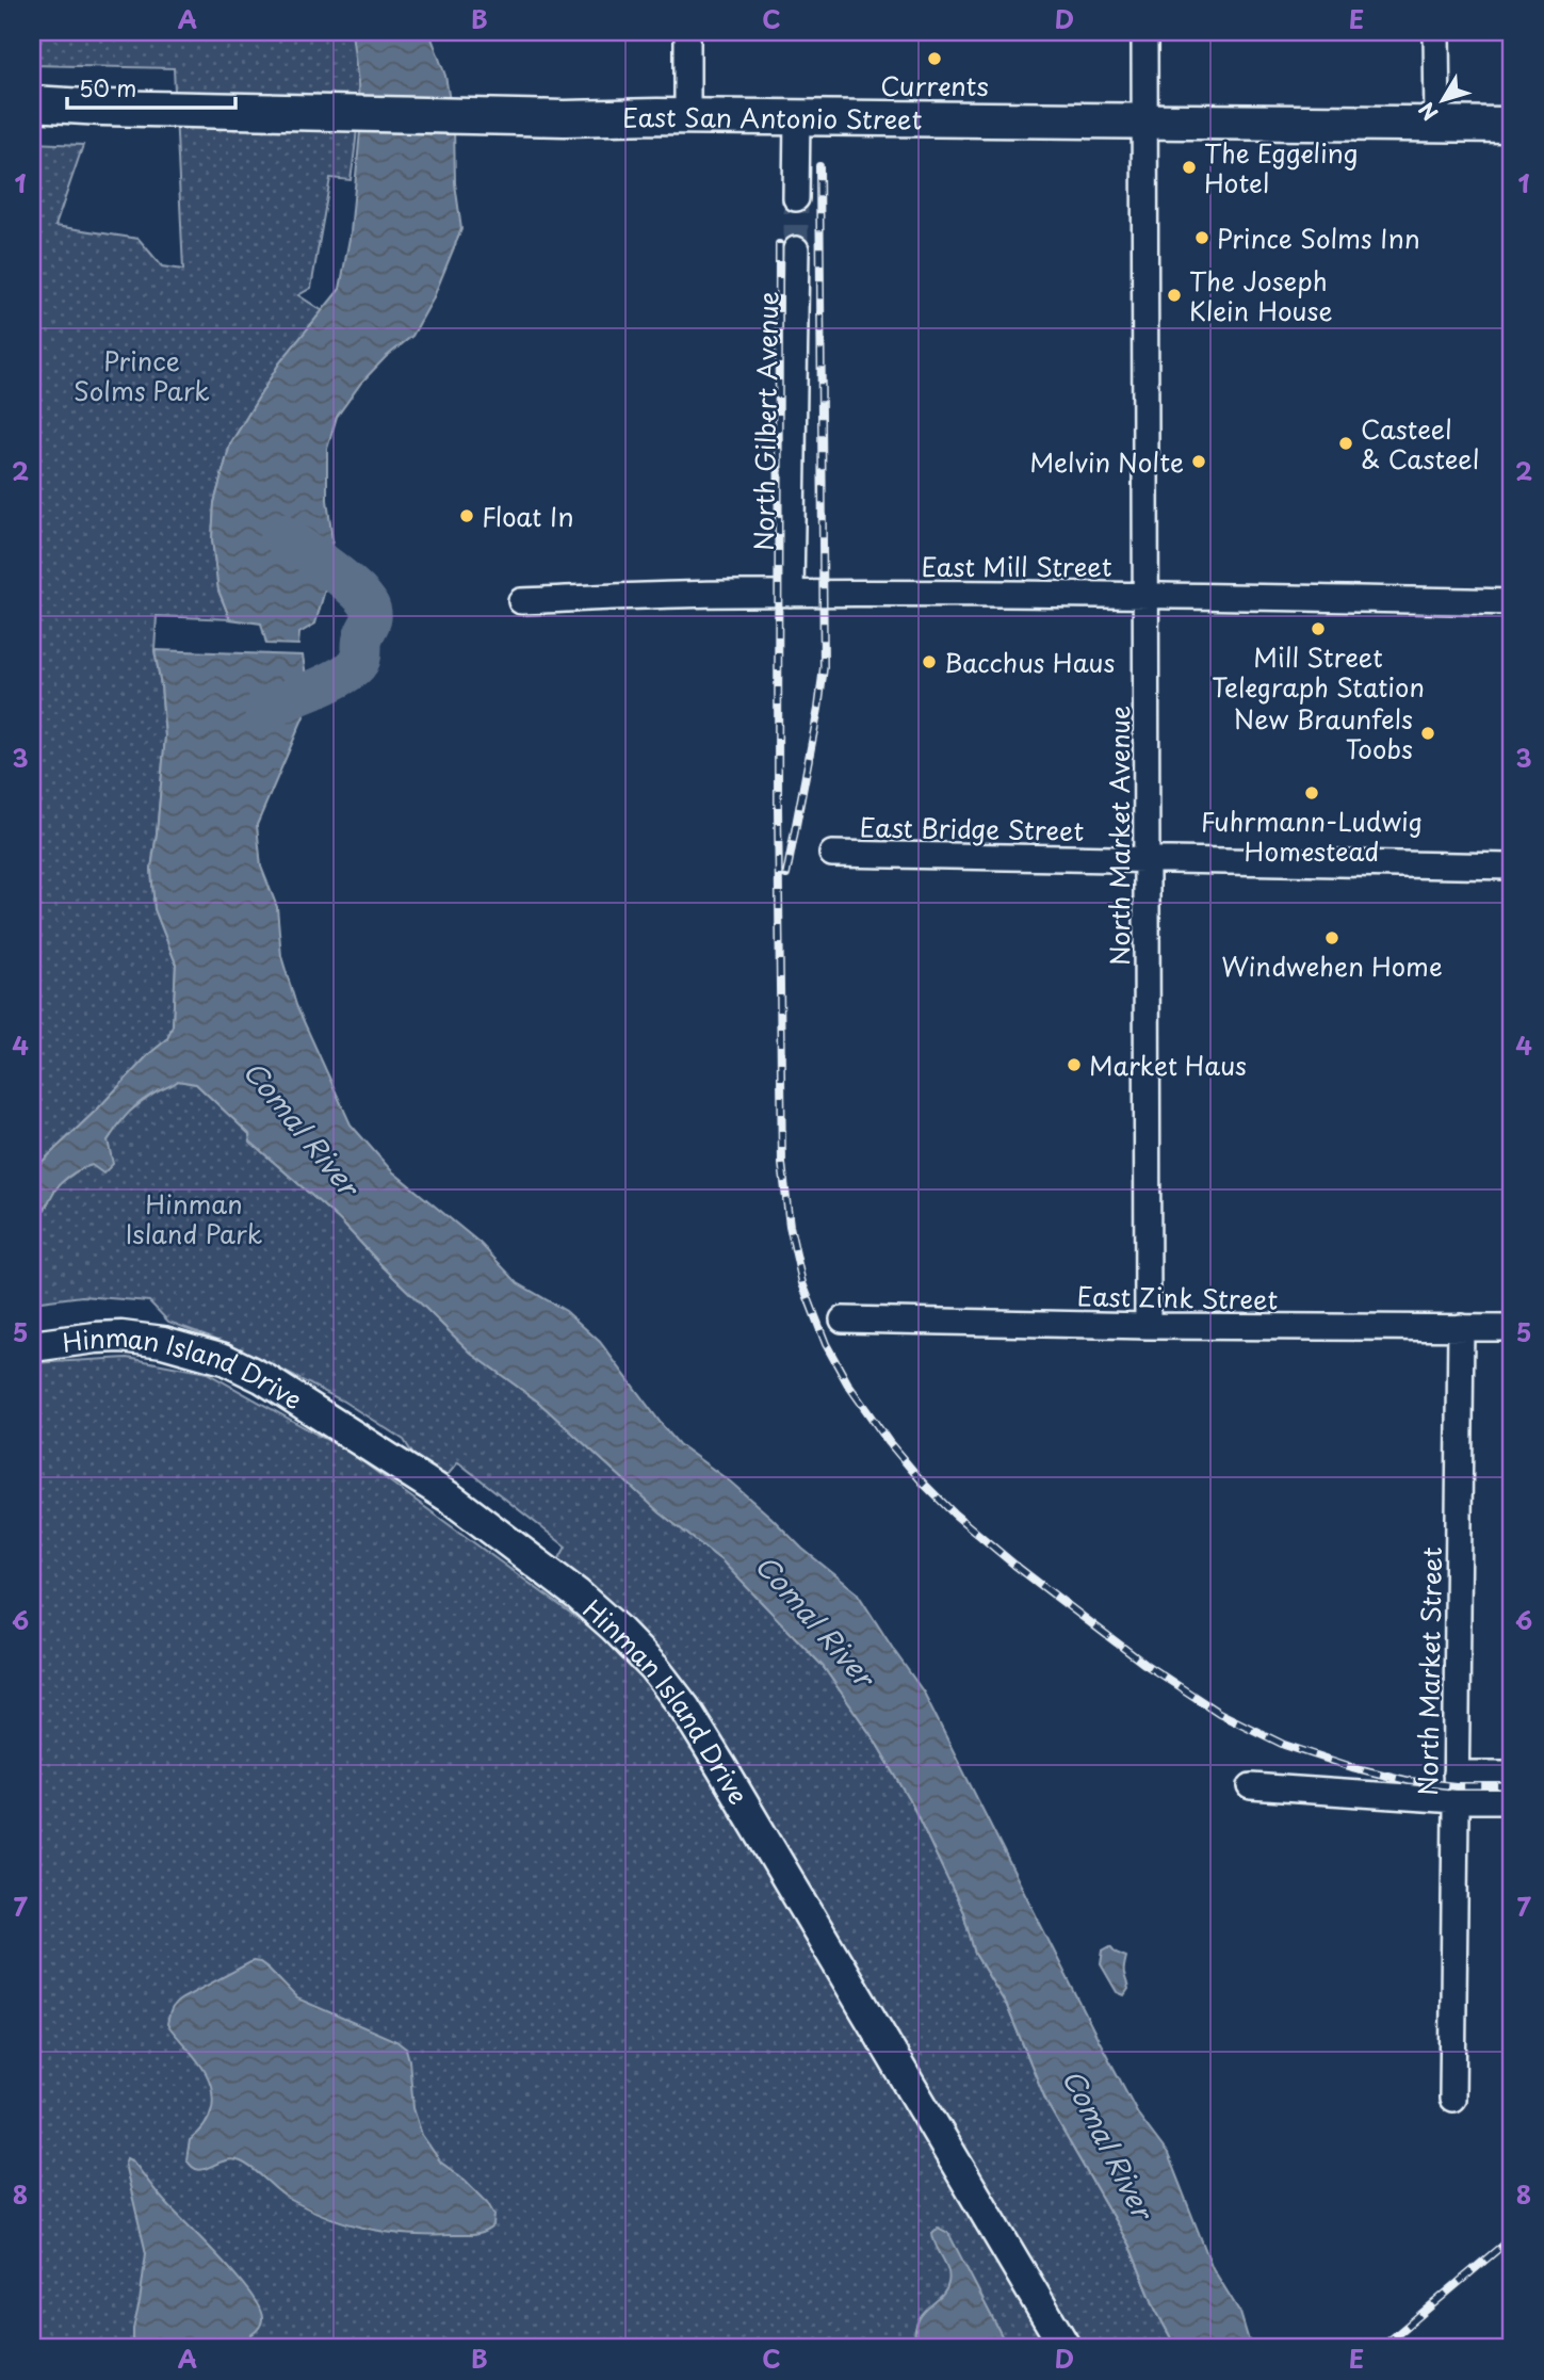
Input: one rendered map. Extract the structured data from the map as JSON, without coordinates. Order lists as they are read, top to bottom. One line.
{"streets":{"main road":["East San Antonio Street"],"street":["North Gilbert Avenue","East Mill Street","East Bridge Street","North Market Avenue","East Zink Street","Hinman Island Drive","North Market Street"]},"crossings":[["East San Antonio Street","North Market Avenue"],["North Gilbert Avenue","East Mill Street"],["East Mill Street","North Market Avenue"],["East Bridge Street","North Market Avenue"],["North Market Avenue","East Zink Street"],["East Zink Street","North Market Street"]],"water":["Comal River"],"parks":["Prince Solms Park","Hinman Island Park"],"places":["Currents","The Eggeling Hotel","Prince Solms Inn","The Joseph Klein House","Casteel & Casteel","Melvin Nolte","Float In","Mill Street Telegraph Station","Bacchus Haus","New Braunfels Toobs","Fuhrmann-Ludwig Homestead","Windwehen Home","Market Haus"],"scale_bar":"50 m","north":"bottom left","grid":{"columns":["A","B","C","D","E"],"rows":["1","2","3","4","5","6","7","8"]}}
